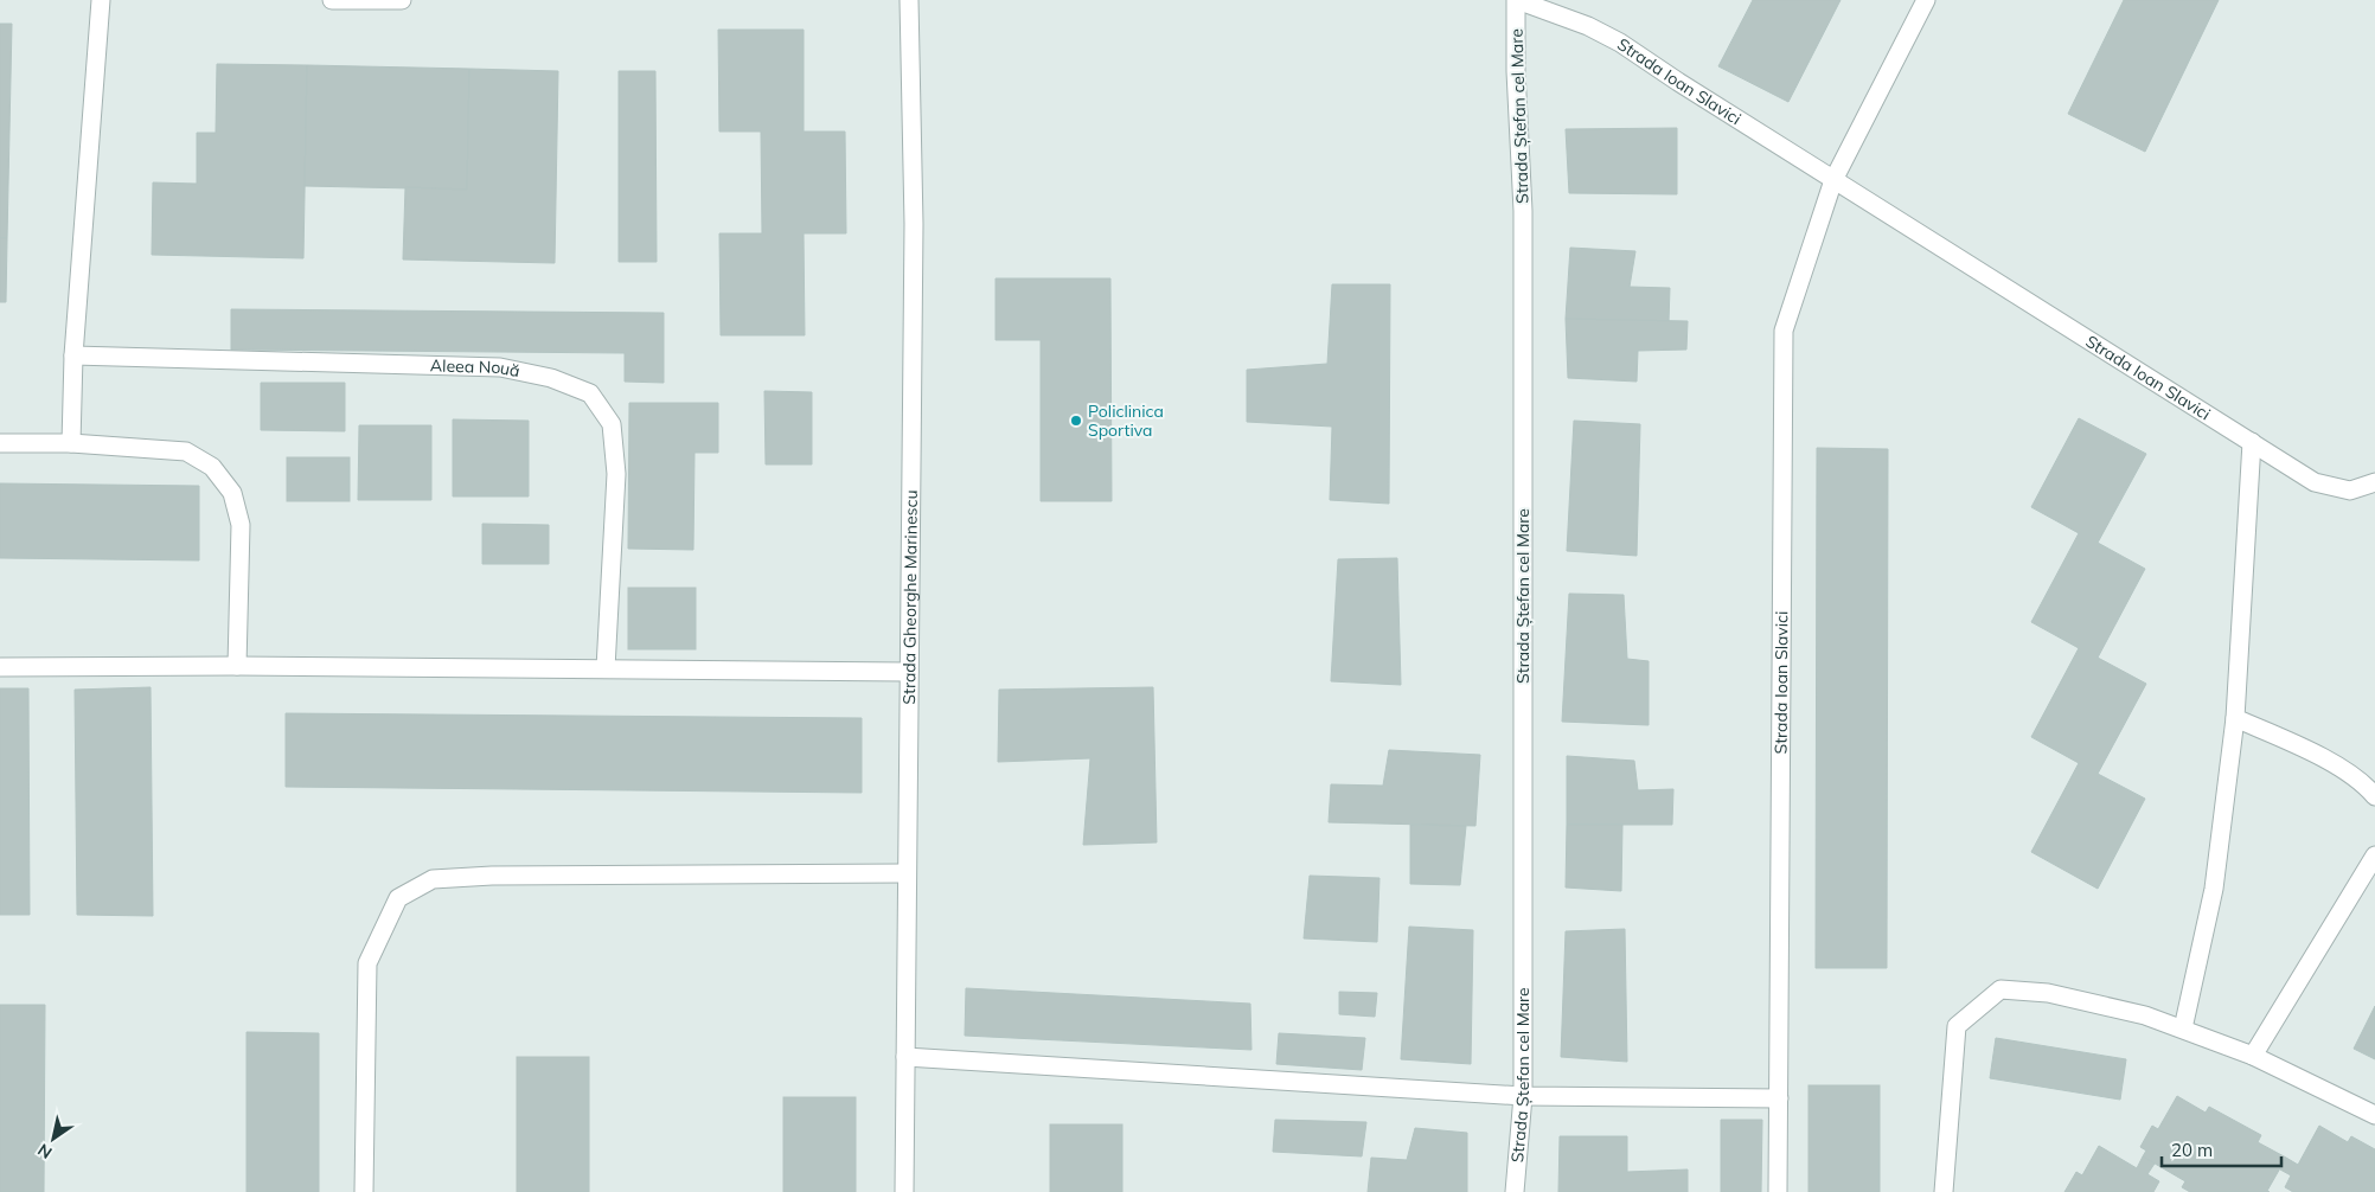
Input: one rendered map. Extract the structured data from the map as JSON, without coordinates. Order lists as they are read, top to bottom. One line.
{"streets":{"street":["Strada Ioan Slavici","Strada Ștefan cel Mare","Aleea Nouă","Strada Gheorghe Marinescu"]},"crossings":[["Strada Ioan Slavici","Strada Ștefan cel Mare"]],"places":["Policlinica Sportiva"],"scale_bar":"20 m","north":"bottom left"}
